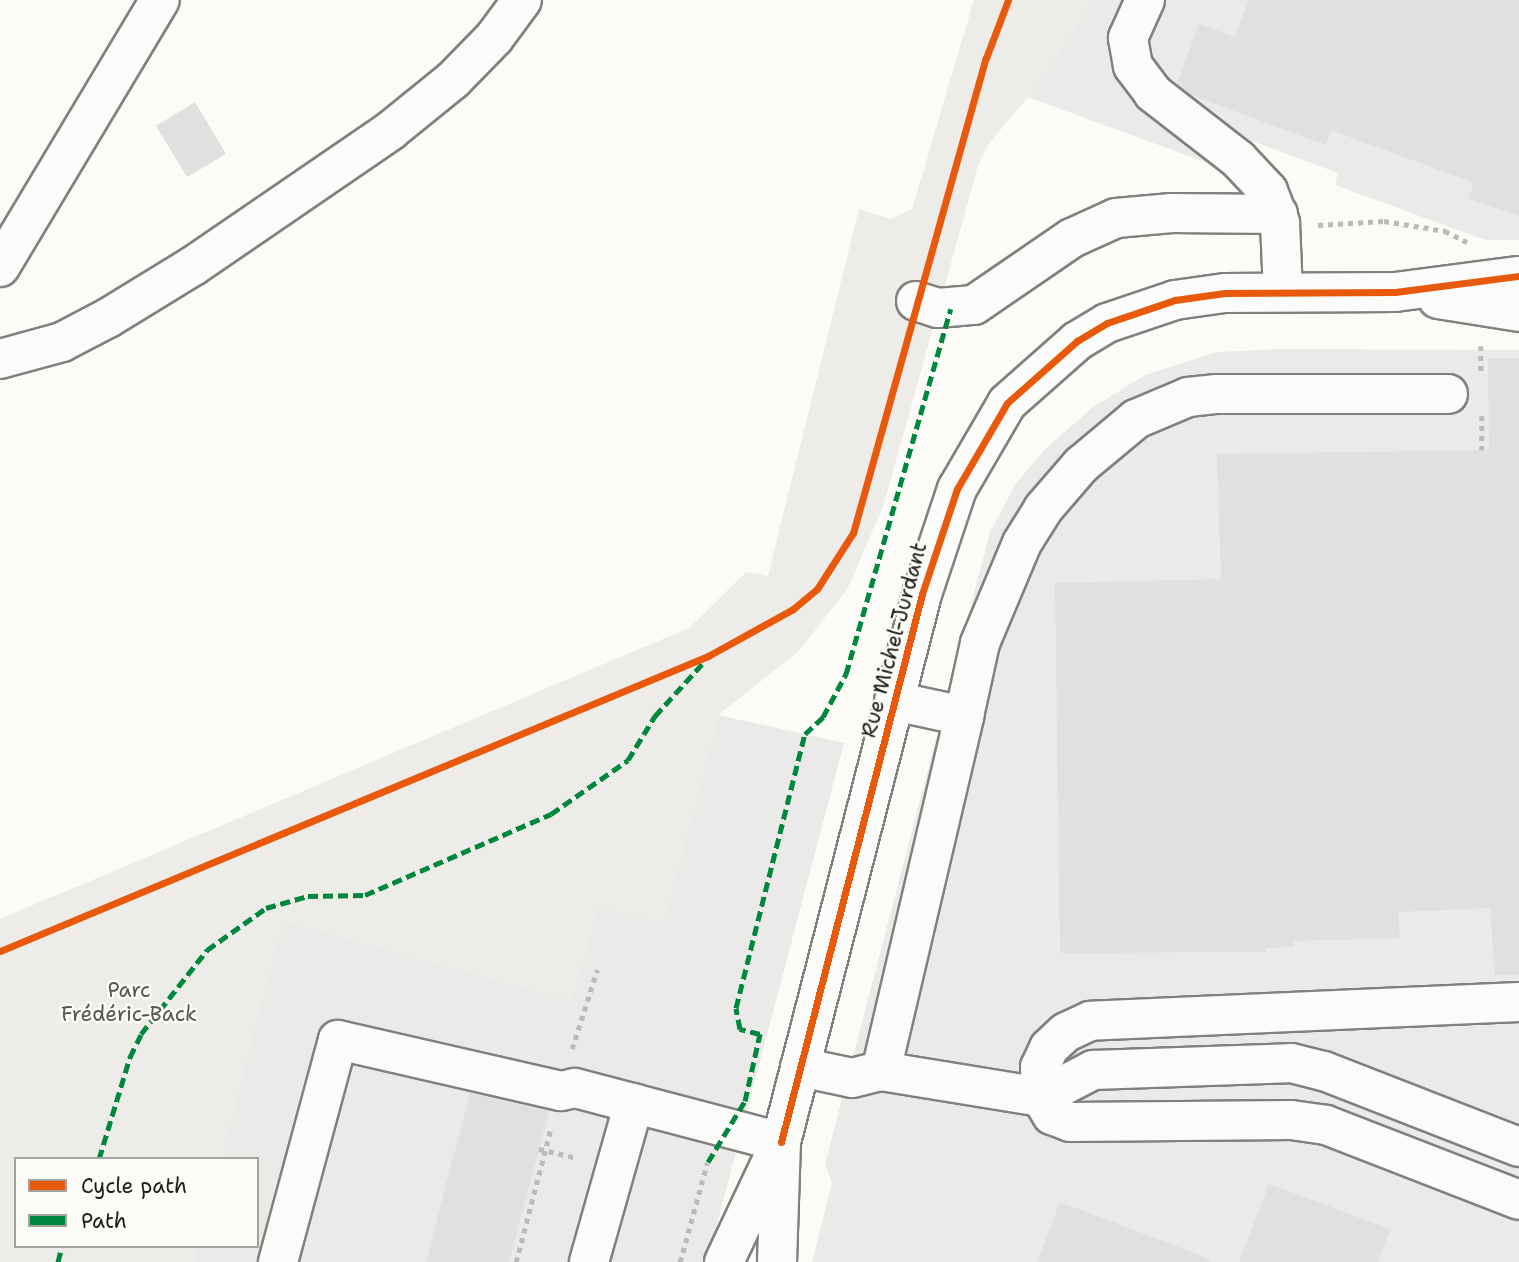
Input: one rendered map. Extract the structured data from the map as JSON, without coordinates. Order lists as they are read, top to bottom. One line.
{"streets":{"street":["Rue Michel-Jurdant"]},"parks":["Parc Frédéric-Back"],"legend":["Cycle path","Path"]}
